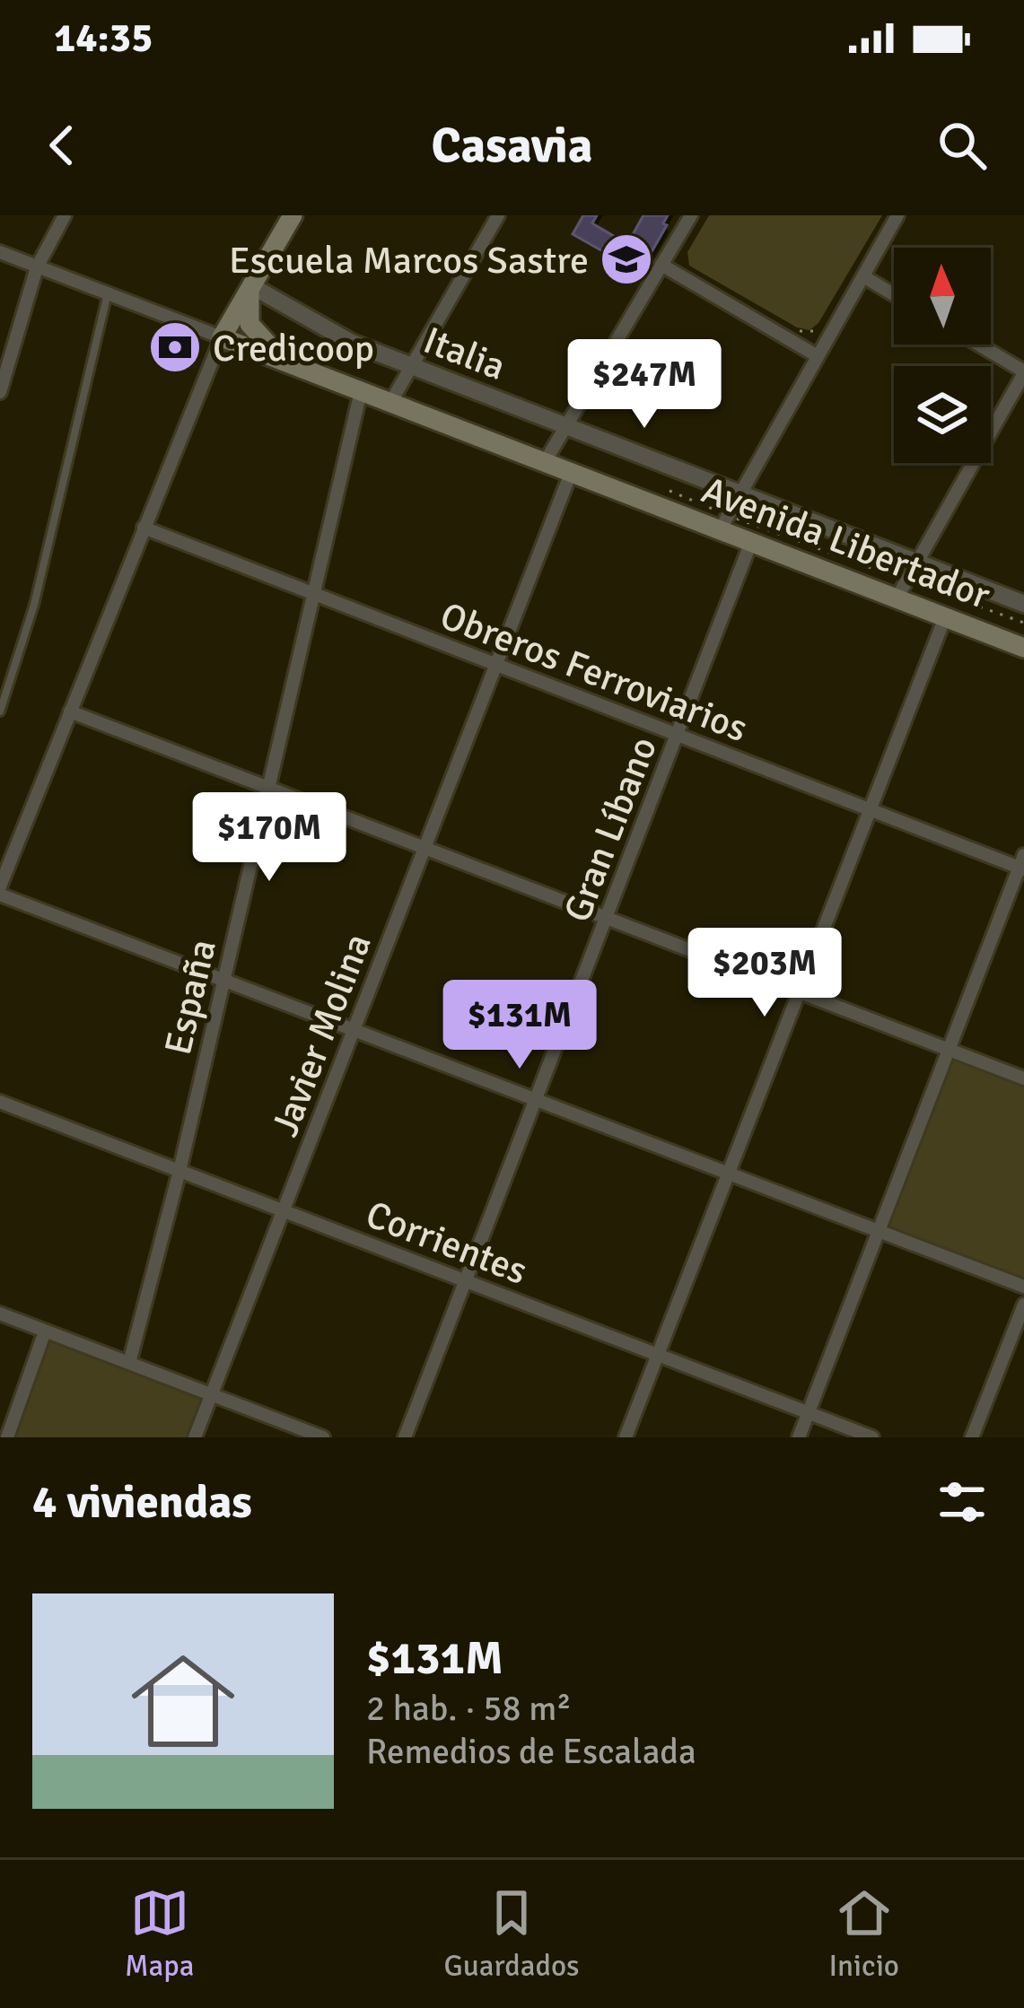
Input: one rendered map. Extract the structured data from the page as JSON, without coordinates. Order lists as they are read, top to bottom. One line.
{"streets":{"main road":["Avenida Libertador"],"street":["Italia","Obreros Ferroviarios","Gran Líbano","España","Javier Molina","Corrientes"]},"crossings":[["Avenida Libertador","Gran Líbano"],["Avenida Libertador","España"],["Avenida Libertador","Javier Molina"],["Obreros Ferroviarios","Gran Líbano"],["Obreros Ferroviarios","España"],["Obreros Ferroviarios","Javier Molina"],["Gran Líbano","Corrientes"],["España","Corrientes"],["Javier Molina","Corrientes"]],"places":{"school or university":["Escuela Marcos Sastre"],"bank":["Credicoop"]},"north":"top","page":{"status":"14:35","header":"Casavia","price":["$247M","$170M","$203M","$131M"],"heading":"4 viviendas","list":[{"name":"$131M","note":"2 hab. · 58 m² · Remedios de Escalada"}],"tabs":["Mapa","Guardados","Inicio"]}}
